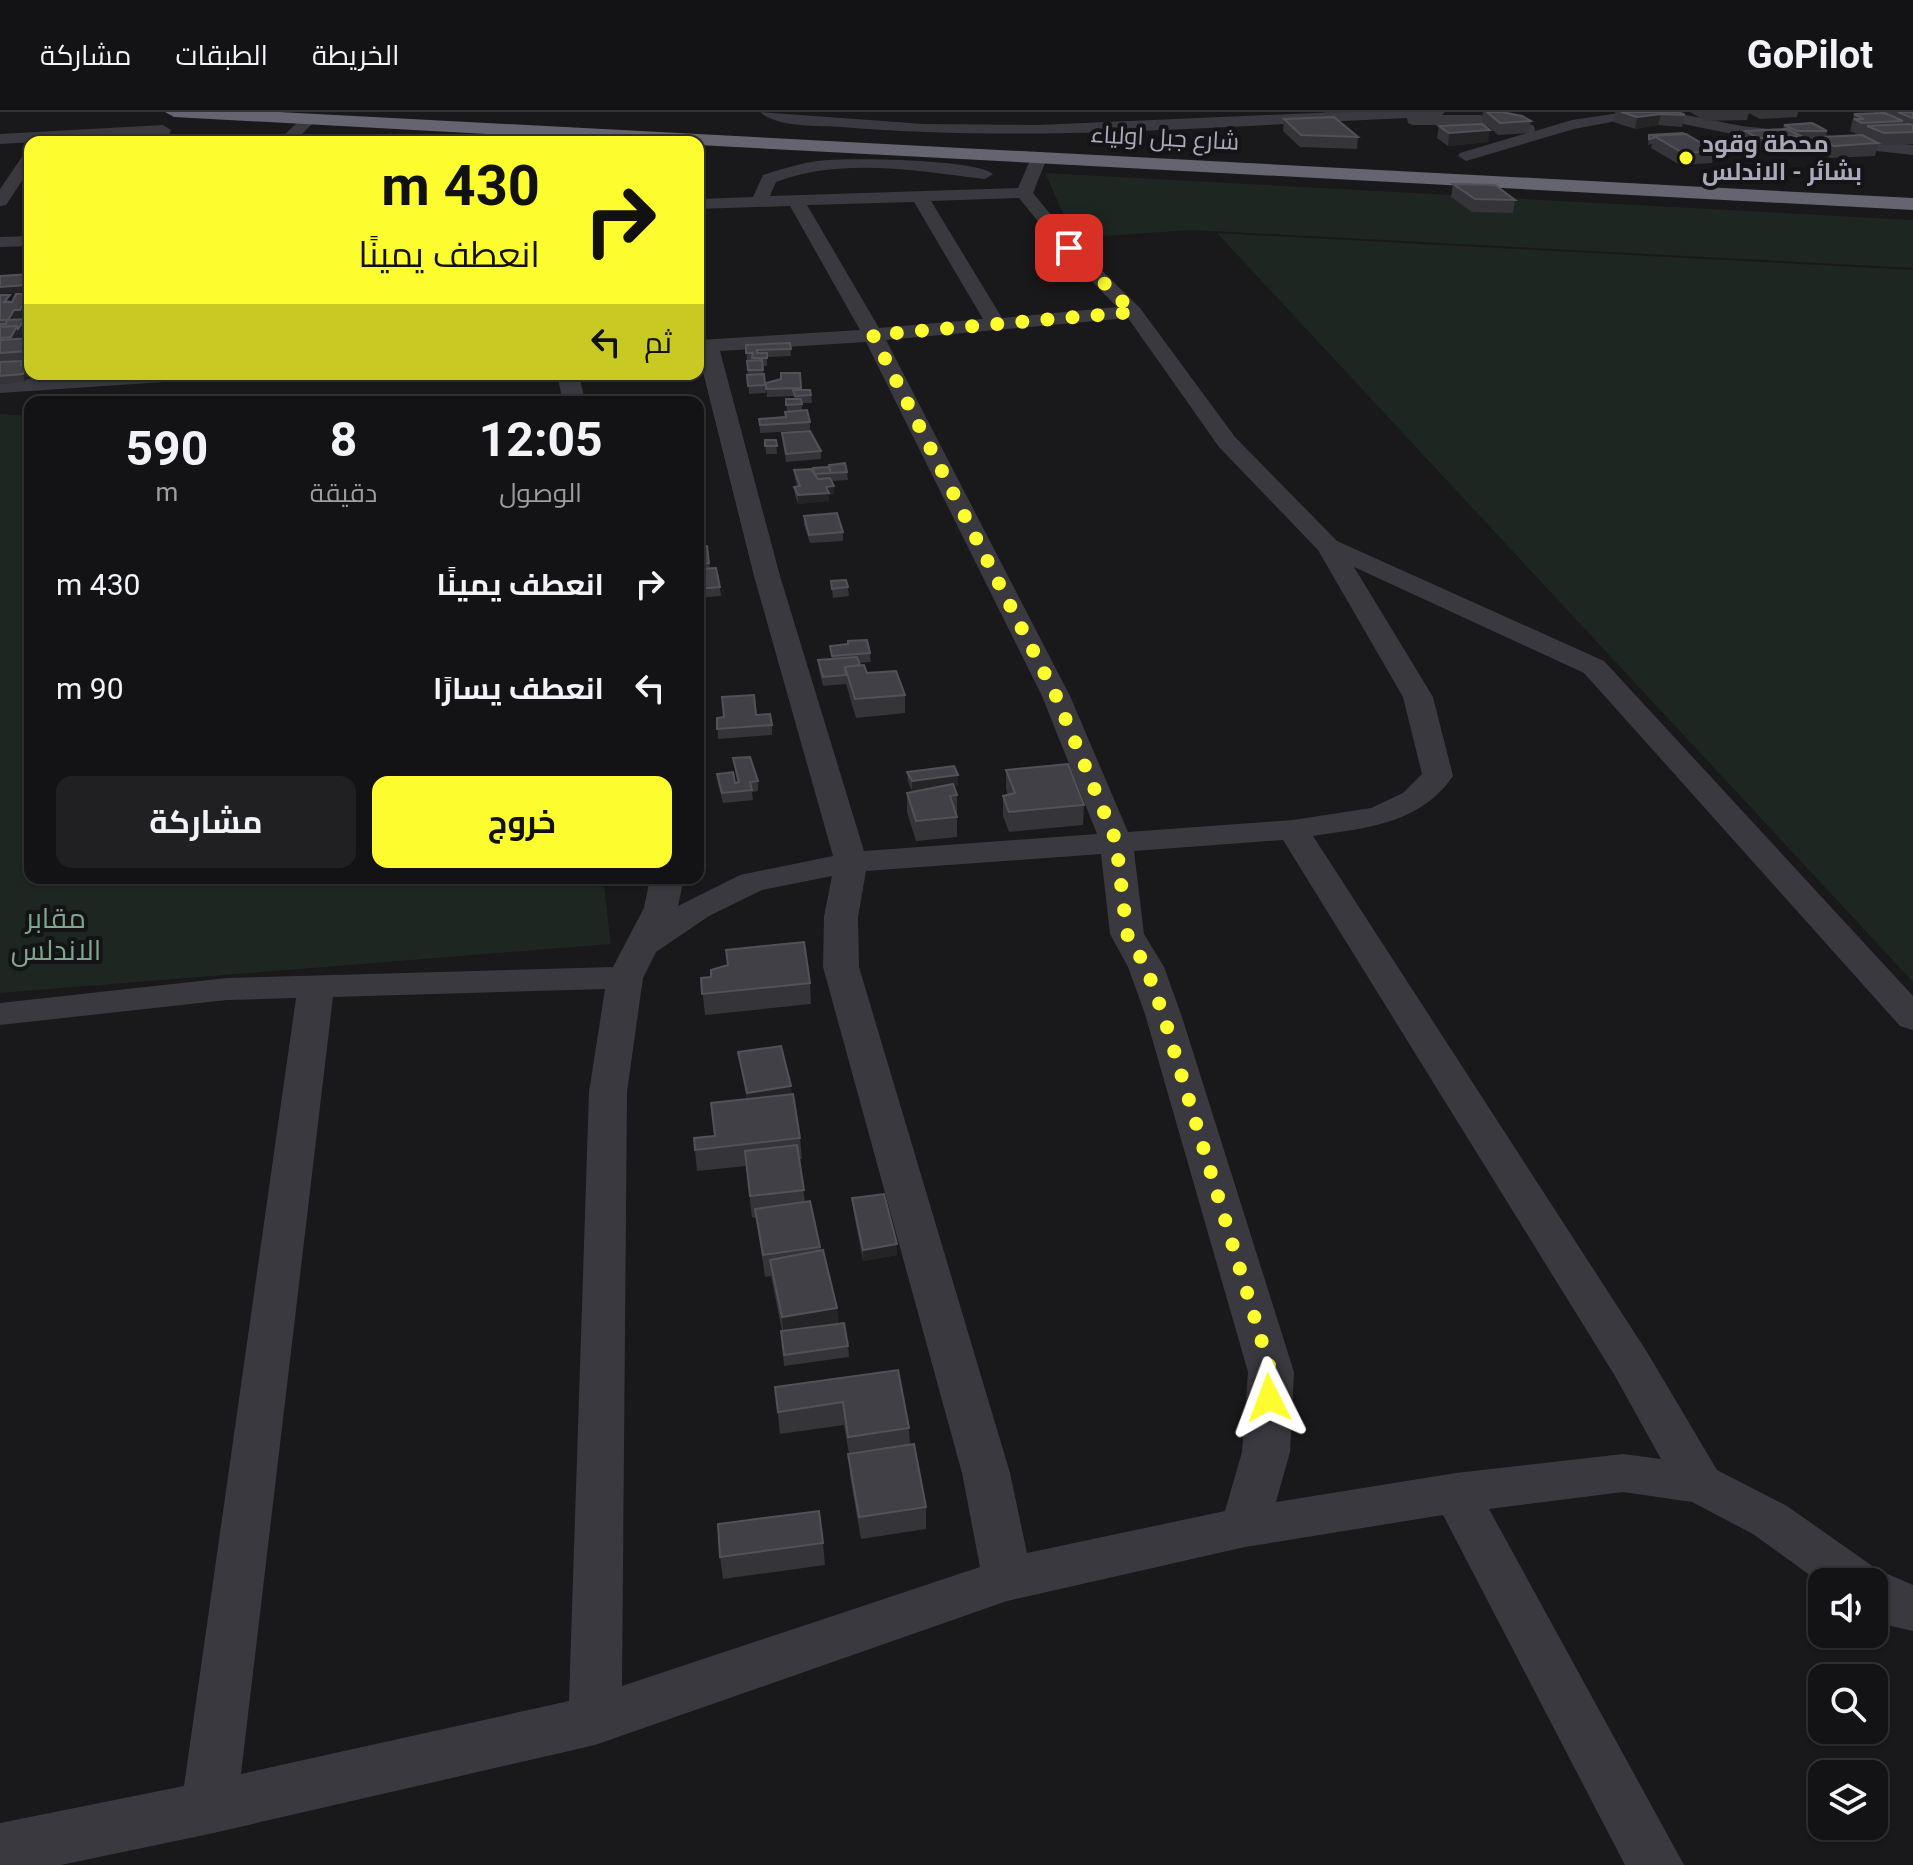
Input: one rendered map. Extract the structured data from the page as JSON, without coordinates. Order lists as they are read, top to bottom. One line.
{"streets":{"highway":["شارع جبل اولياء"]},"parks":["مقابر الاندلس"],"places":["محطة وقود بشائر - الاندلس"],"page":{"header":"GoPilot","nav":["الخريطة","الطبقات","مشاركة"],"turn":["430 m","انعطف يمينًا"],"then":"ثم","eta":["12:05","الوصول","8","دقيقة","590","m"],"list":[{"name":"انعطف يمينًا","value":"430 m"},{"name":"انعطف يسارًا","value":"90 m"}],"buttons":["خروج","مشاركة"]}}
